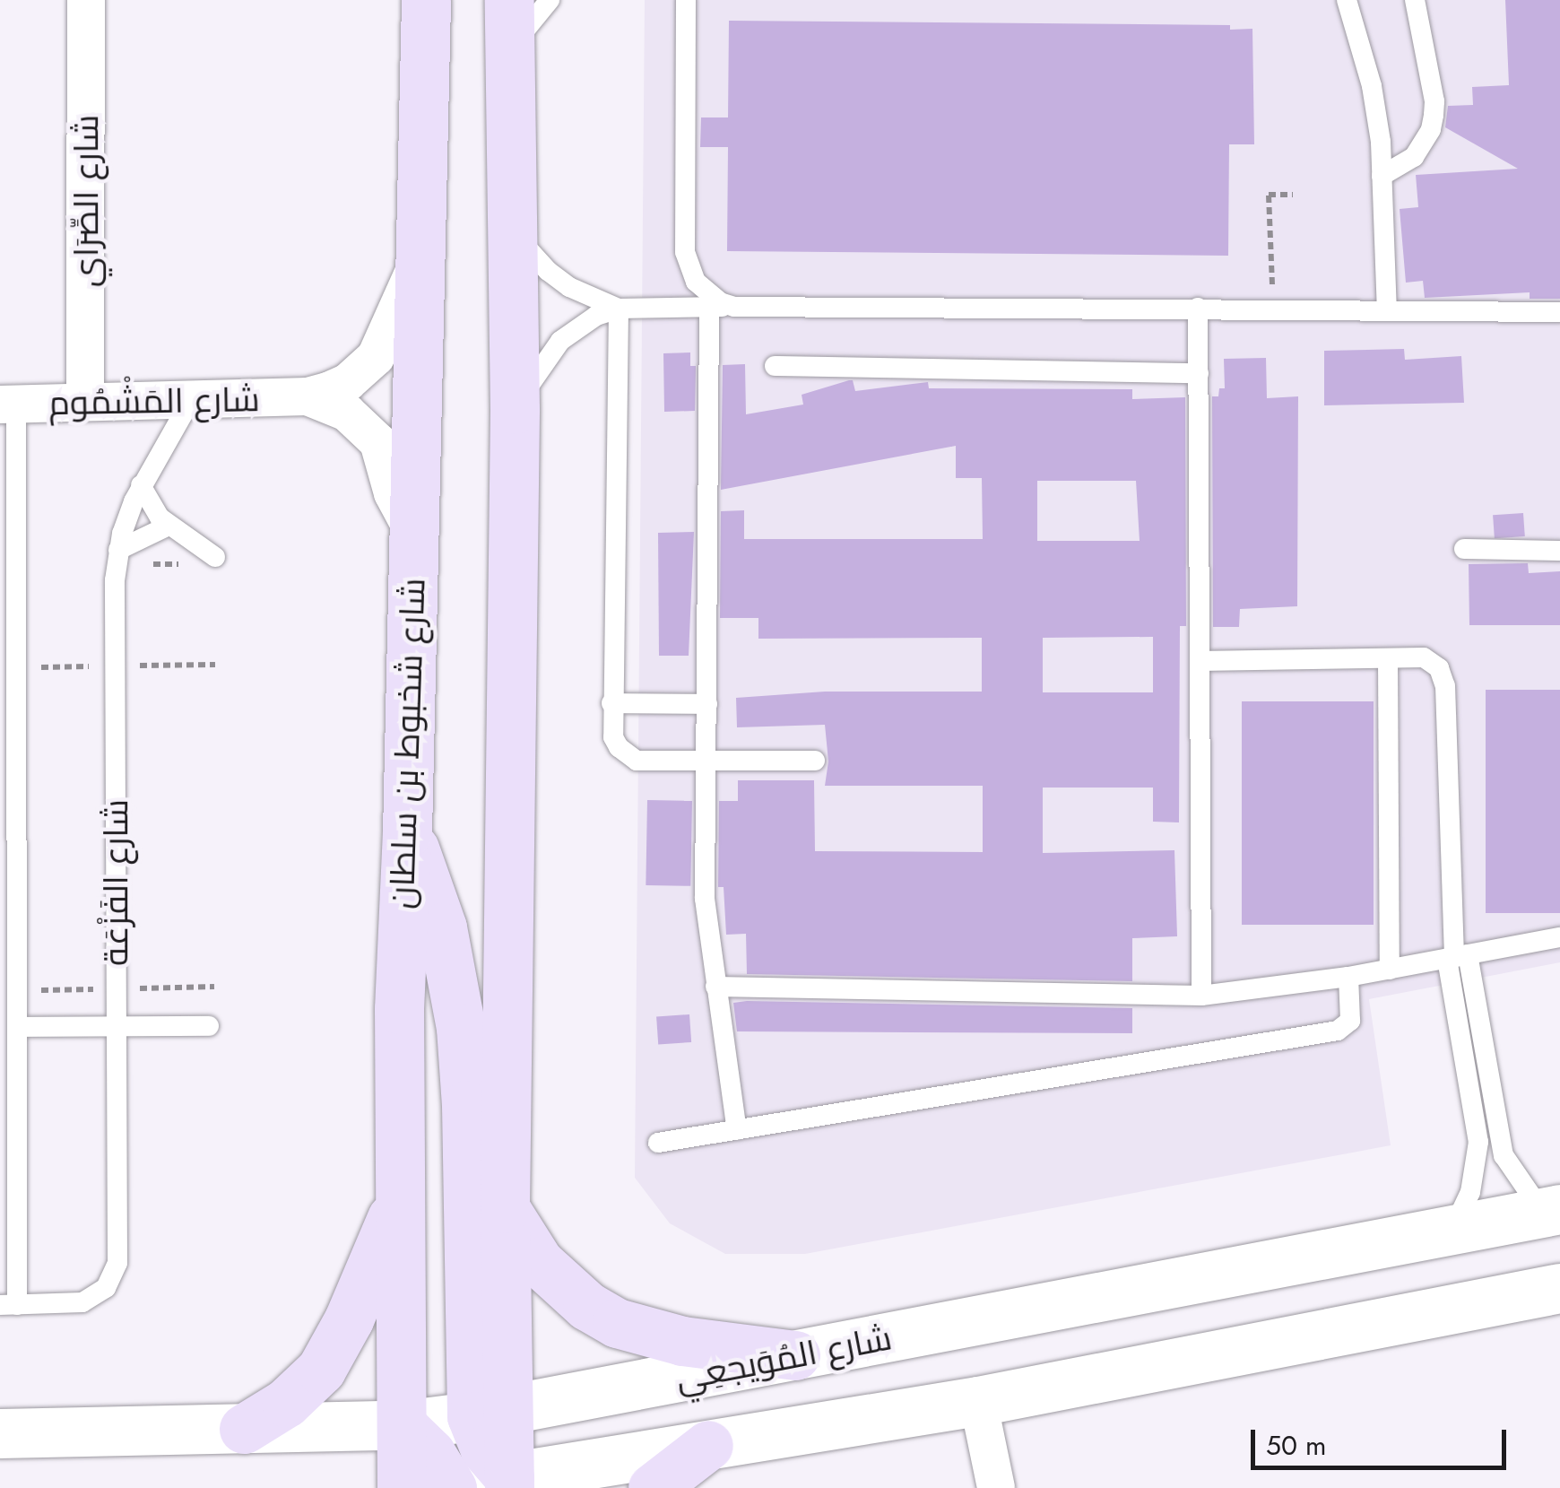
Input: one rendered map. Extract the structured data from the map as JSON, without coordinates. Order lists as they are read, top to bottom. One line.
{"streets":{"main road":["شارع شخبوط بن سلطان"],"street":["شارع الصِّرَاي","شارع المَشْمُوم","شارع المُوَيجعِي"],"lane":["شارع الفَزْعَة"]},"crossings":[["شارع الصِّرَاي","شارع المَشْمُوم"],["شارع المَشْمُوم","شارع شخبوط بن سلطان"],["شارع المَشْمُوم","شارع الفَزْعَة"],["شارع شخبوط بن سلطان","شارع المُوَيجعِي"]],"scale_bar":"50 m"}
